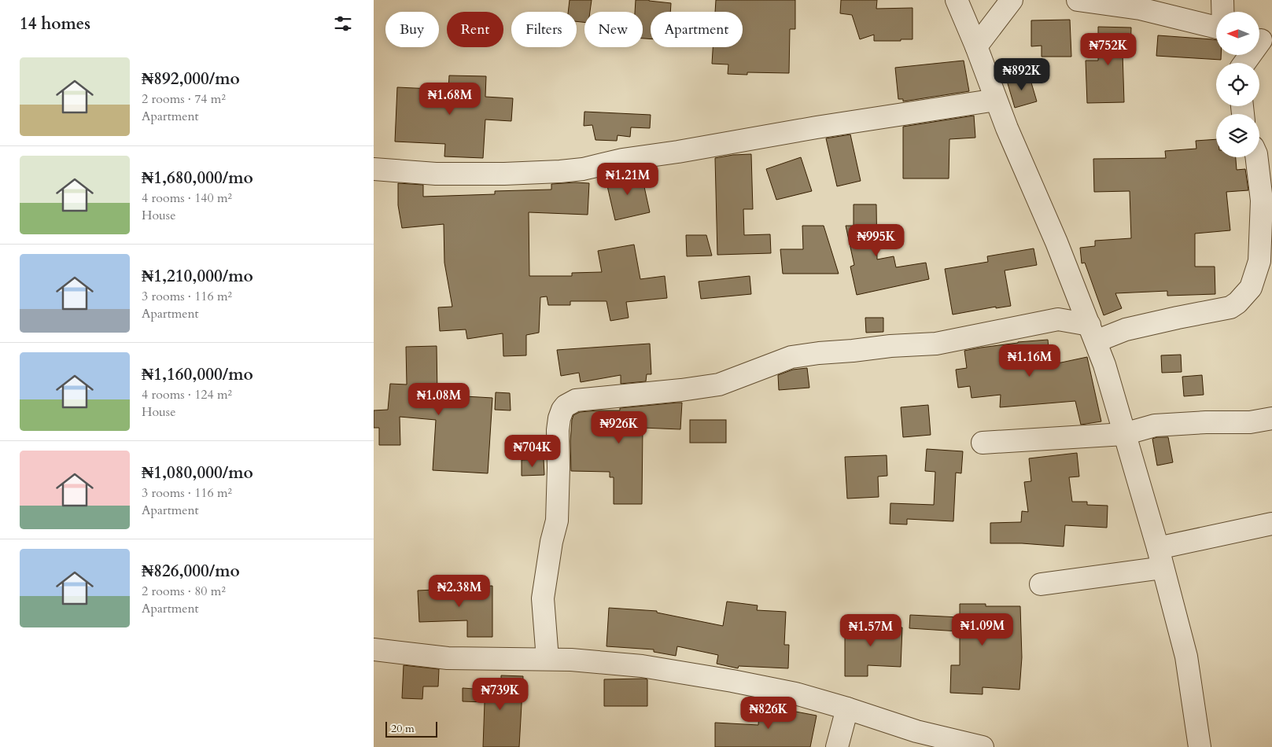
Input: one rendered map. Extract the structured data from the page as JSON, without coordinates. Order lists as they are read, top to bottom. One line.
{"scale_bar":"20 m","north":"left","page":{"heading":"14 homes","chip":["Buy","Rent","Filters","New","Apartment"],"price":["₦752K","₦892K","₦1.68M","₦1.21M","₦995K","₦1.16M","₦1.08M","₦926K","₦704K","₦2.38M","₦1.09M","₦1.57M","₦739K","₦826K"],"list":[{"name":"₦892,000/mo","note":"2 rooms · 74 m² · Apartment"},{"name":"₦1,680,000/mo","note":"4 rooms · 140 m² · House"},{"name":"₦1,210,000/mo","note":"3 rooms · 116 m² · Apartment"},{"name":"₦1,160,000/mo","note":"4 rooms · 124 m² · House"},{"name":"₦1,080,000/mo","note":"3 rooms · 116 m² · Apartment"},{"name":"₦826,000/mo","note":"2 rooms · 80 m² · Apartment"}],"scale":"20 m"}}
